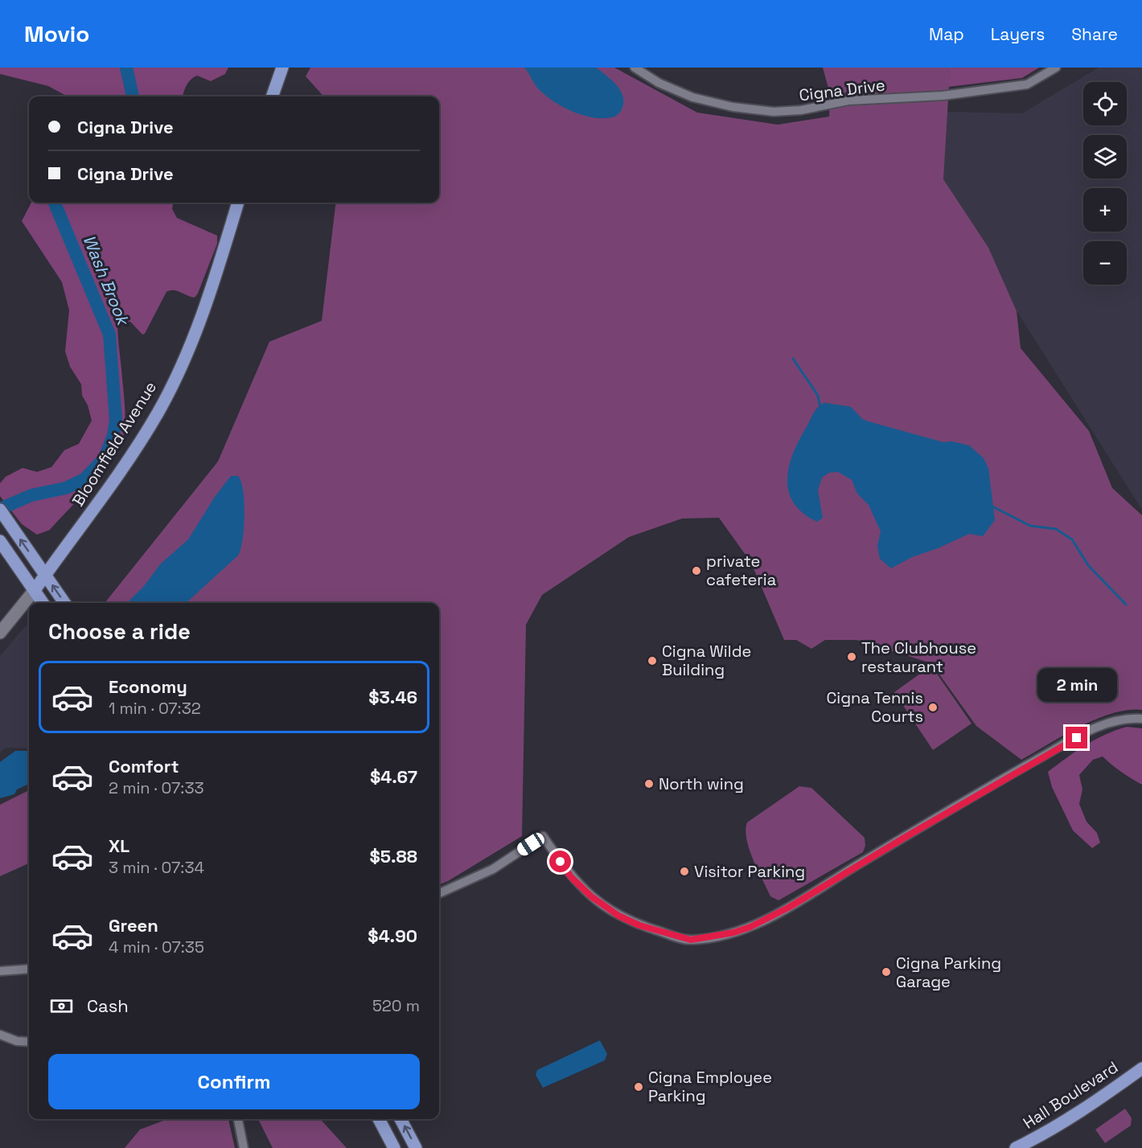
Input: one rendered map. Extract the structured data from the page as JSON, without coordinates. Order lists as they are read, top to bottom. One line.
{"streets":{"main road":["Bloomfield Avenue","Hall Boulevard"],"street":["Cigna Drive"]},"water":["Wash Brook"],"places":["private cafeteria","The Clubhouse restaurant","Cigna Wilde Building","Cigna Tennis Courts","North wing","Visitor Parking","Cigna Parking Garage","Cigna Employee Parking"],"page":{"header":"Movio","nav":["Map","Layers","Share"],"map_buttons":["+","−"],"banner":["Cigna Drive","Cigna Drive"],"heading":"Choose a ride","list":[{"name":"Economy","note":"1 min · 07:32","value":"$3.46"},{"name":"Comfort","note":"2 min · 07:33","value":"$4.67"},{"name":"XL","note":"3 min · 07:34","value":"$5.88"},{"name":"Green","note":"4 min · 07:35","value":"$4.90"}],"bubble":"2 min","pay":["Cash","520 m"],"buttons":"Confirm"}}
